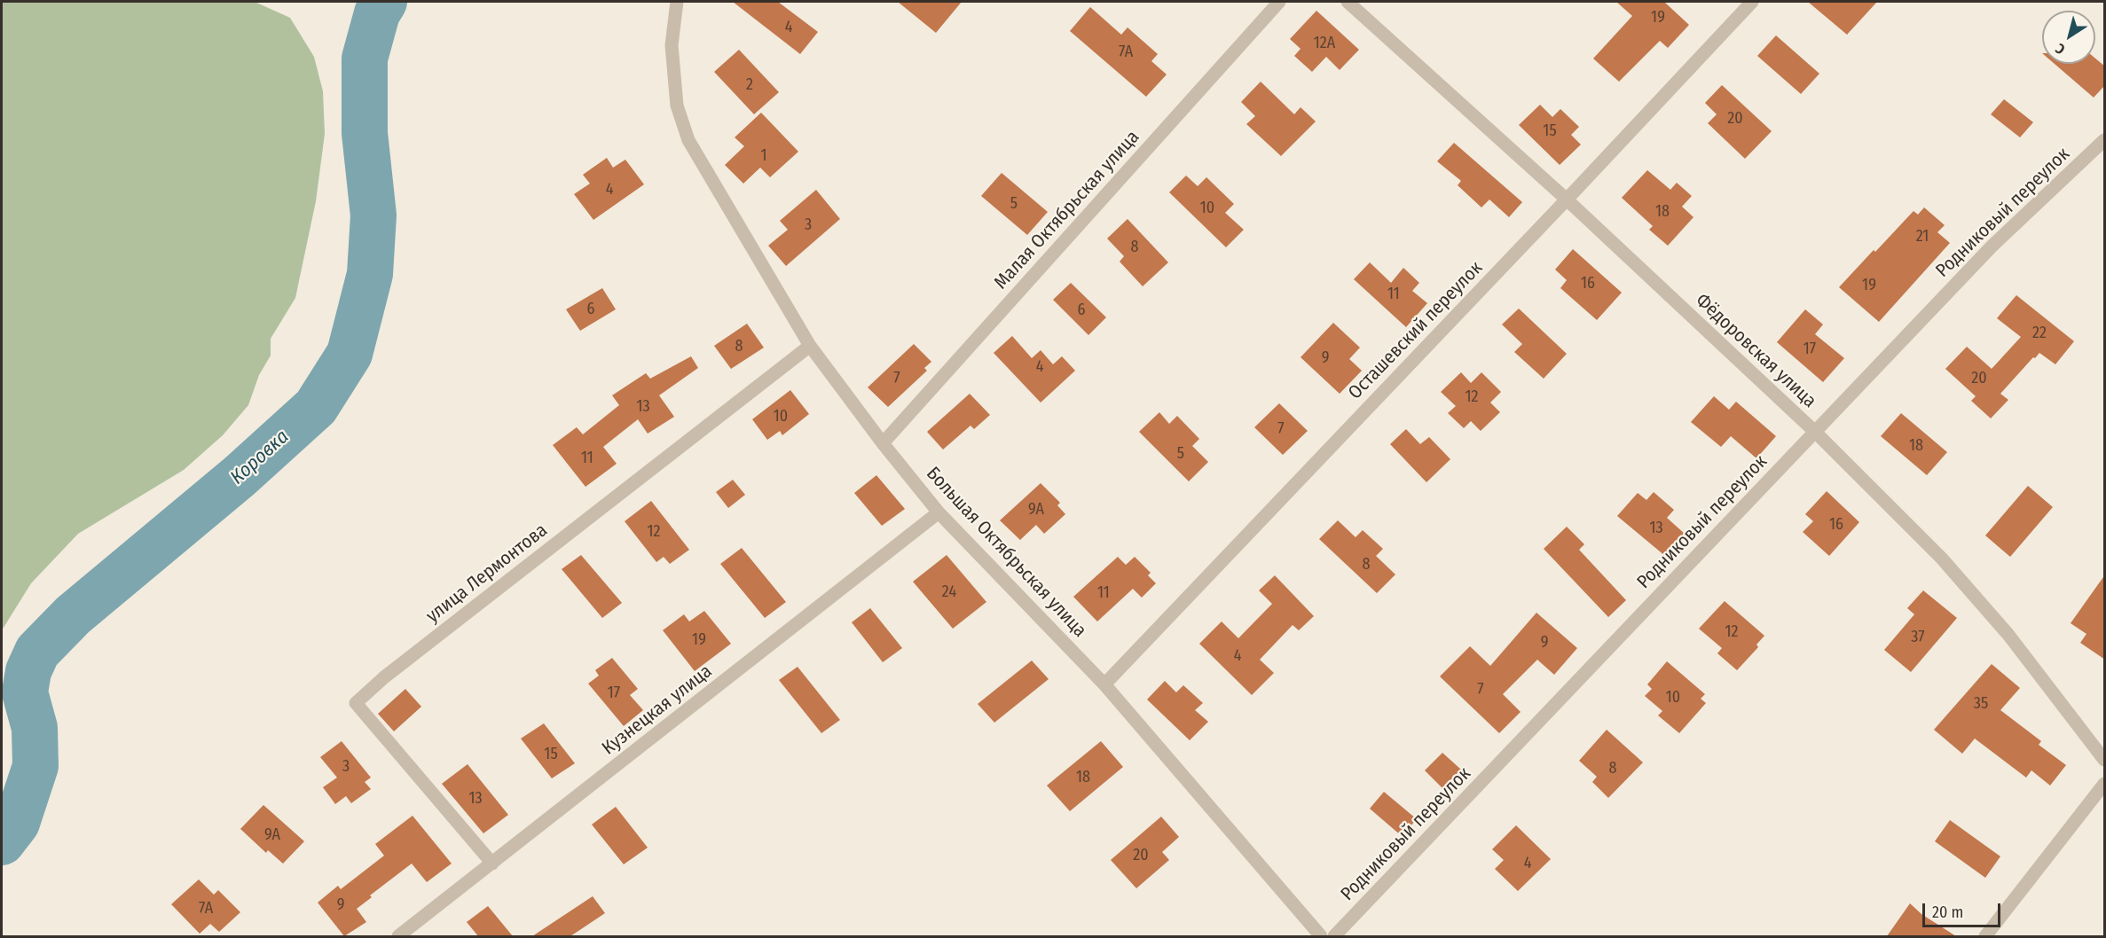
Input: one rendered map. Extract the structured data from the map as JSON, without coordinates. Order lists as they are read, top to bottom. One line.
{"streets":{"street":["Малая Октябрьская улица","Родниковый переулок","Осташевский переулок","Фёдоровская улица","Большая Октябрьская улица","улица Лермонтова","Кузнецкая улица"]},"crossings":[["Малая Октябрьская улица","Большая Октябрьская улица"],["Родниковый переулок","Фёдоровская улица"],["Осташевский переулок","Фёдоровская улица"],["Осташевский переулок","Большая Октябрьская улица"],["Большая Октябрьская улица","улица Лермонтова"],["Большая Октябрьская улица","Кузнецкая улица"],["улица Лермонтова","Кузнецкая улица"]],"water":["Коровка"],"house_numbers":["19","4","12А","7А","2","20","15","1","4","5","10","18","3","21","8","16","19","11","6","6","22","8","17","9","4","7","20","12","13","10","7","18","5","11","9А","16","13","12","8","24","11","12","37","19","9","4","7","17","10","35","15","3","8","18","13","9А","20","4","9","7А"],"scale_bar":"20 m","north":"bottom left"}
